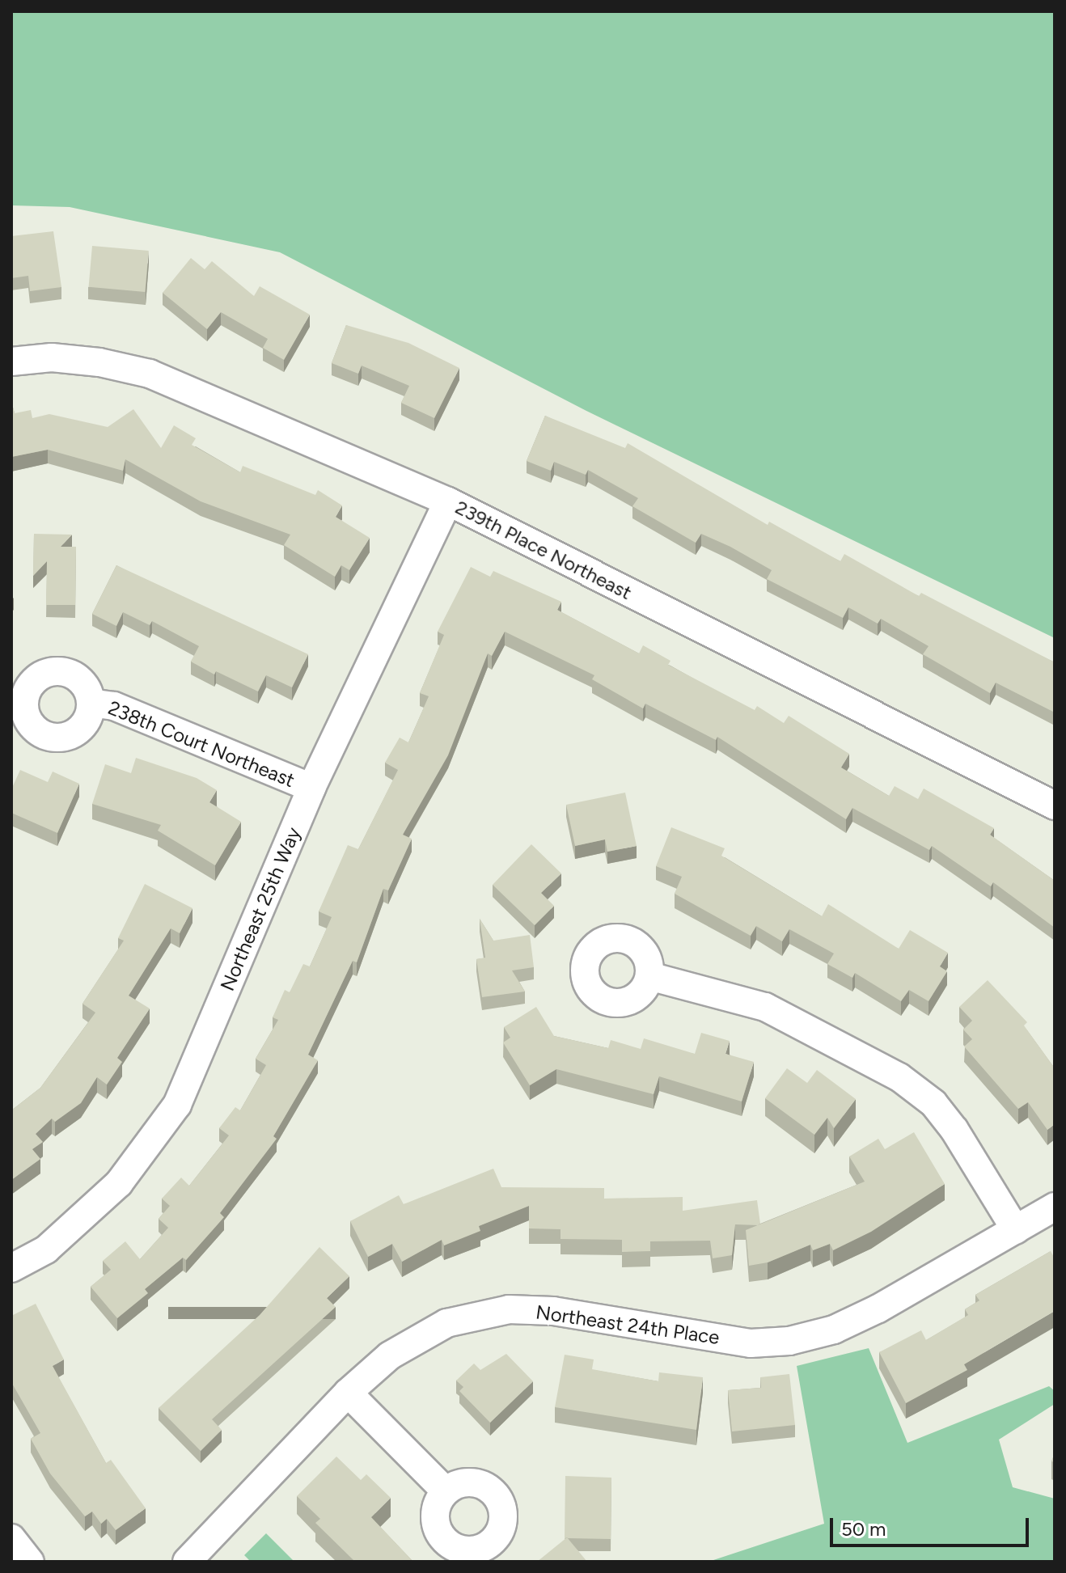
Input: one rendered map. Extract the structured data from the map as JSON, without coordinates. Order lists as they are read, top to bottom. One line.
{"streets":{"street":["239th Place Northeast","238th Court Northeast","Northeast 25th Way","Northeast 24th Place"]},"crossings":[["239th Place Northeast","Northeast 25th Way"],["238th Court Northeast","Northeast 25th Way"]],"scale_bar":"50 m"}
